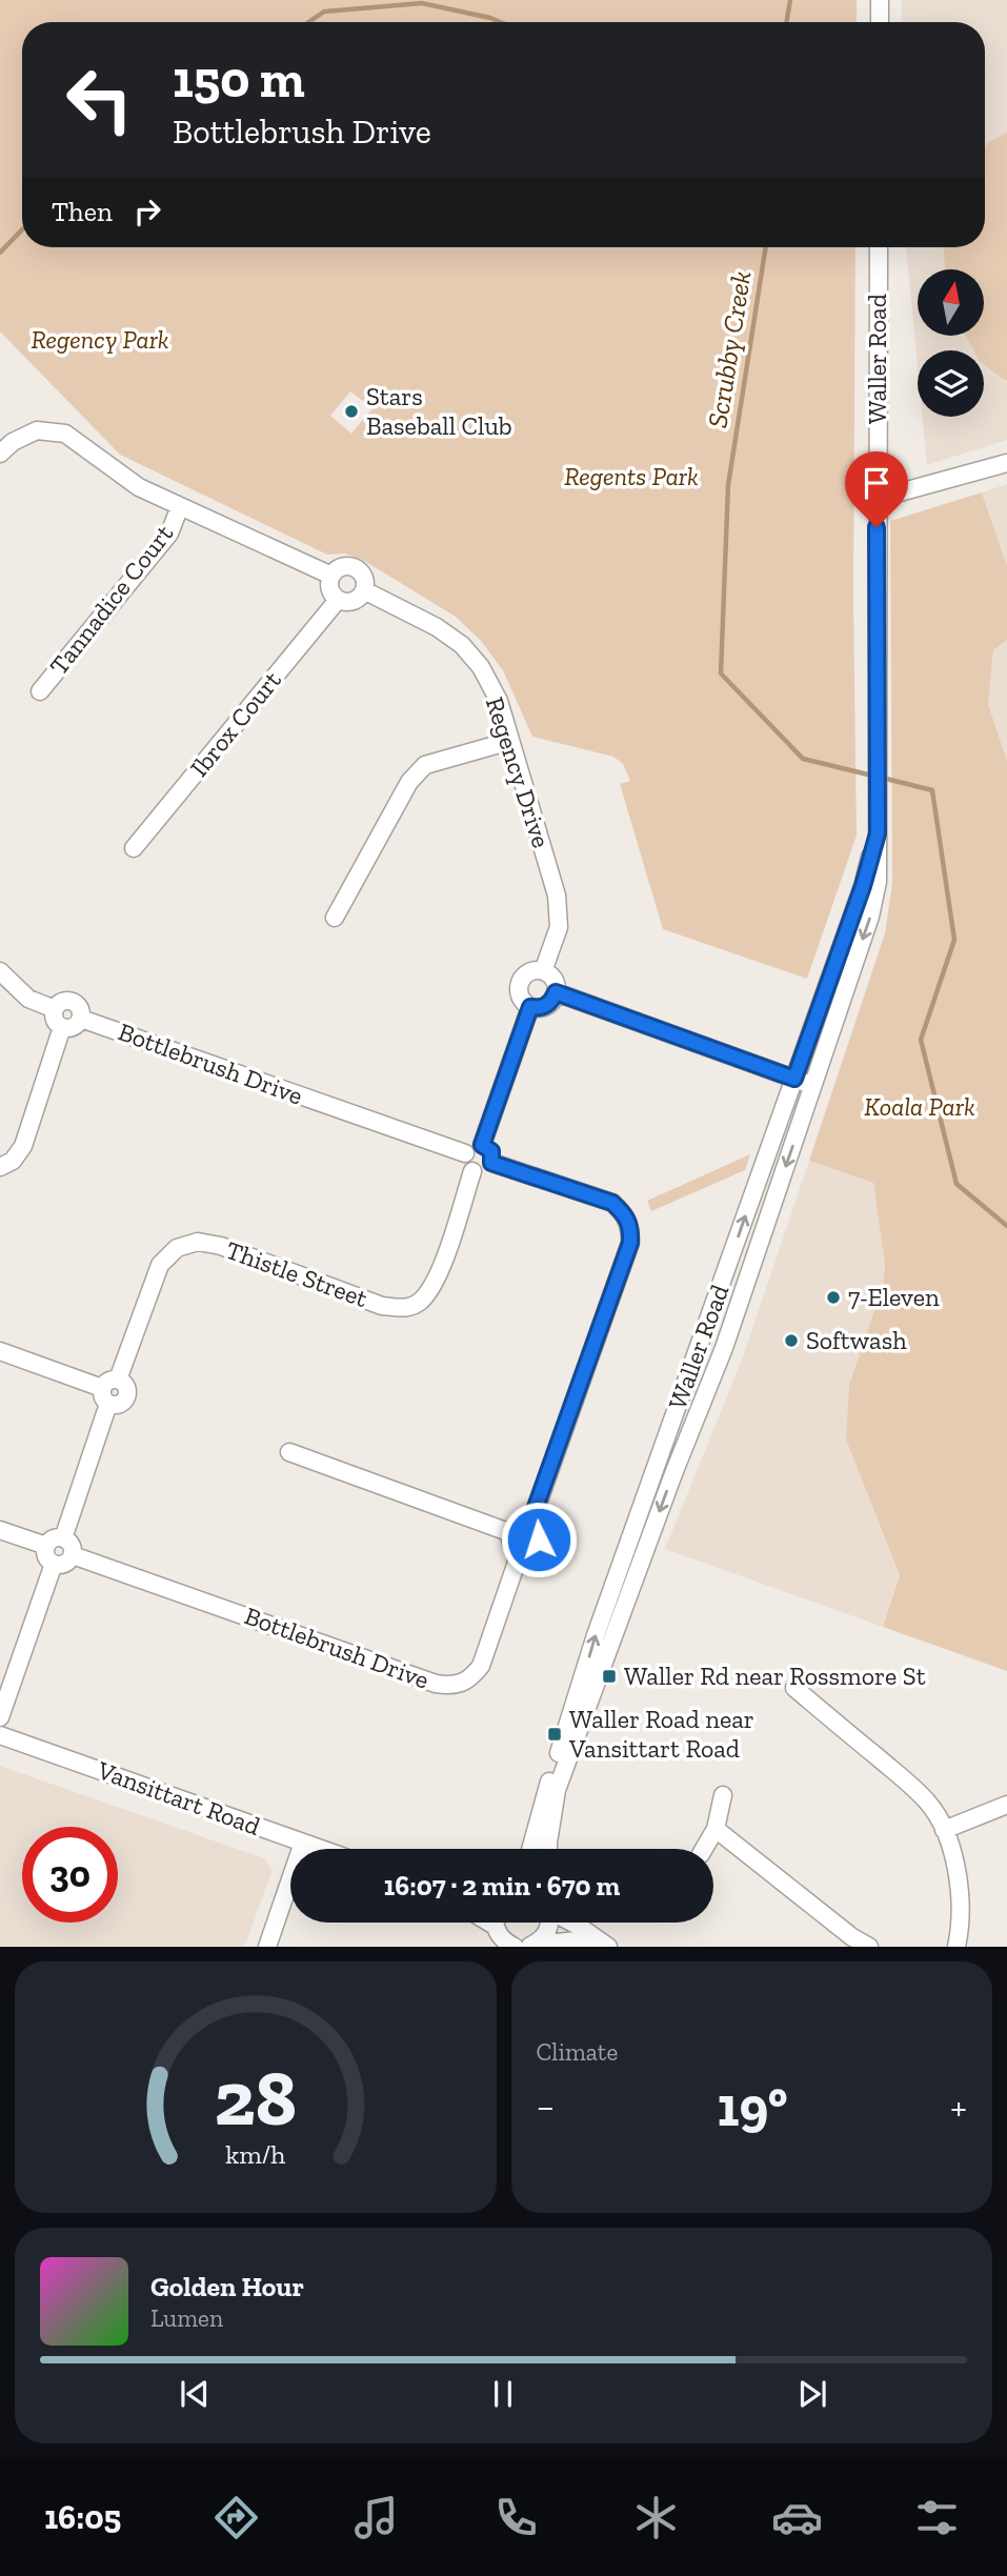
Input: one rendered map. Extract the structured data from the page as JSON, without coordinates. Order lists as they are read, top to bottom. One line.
{"streets":{"street":["Waller Road","Tannadice Court","Ibrox Court","Regency Drive","Bottlebrush Drive","Thistle Street","Vansittart Road"]},"crossings":[["Ibrox Court","Regency Drive"],["Bottlebrush Drive","Thistle Street"]],"water":["Scrubby Creek"],"parks":["Regency Park","Regents Park","Koala Park"],"places":{"other":["Stars Baseball Club","7-Eleven","Softwash"],"transit":["Waller Rd near Rossmore St","Waller Road near Vansittart Road"]},"north":"top","page":{"turn":["150 m","Bottlebrush Drive"],"then":"Then","limit":"30","trip":"16:07 · 2 min · 670 m","tile":"Climate","heat":["−","19°","+"],"song":["Golden Hour","Lumen"],"tabs":"16:05","gauge":["28","km/h"]}}
